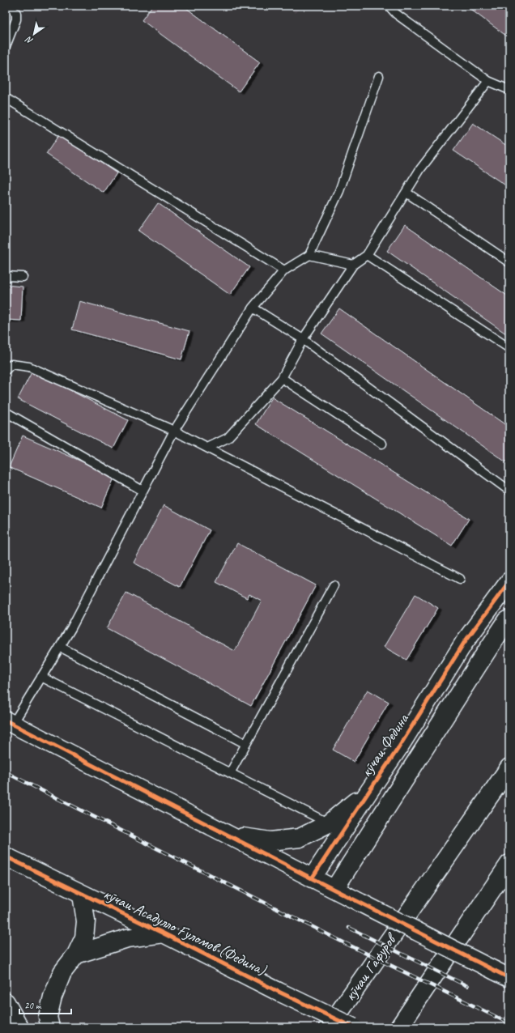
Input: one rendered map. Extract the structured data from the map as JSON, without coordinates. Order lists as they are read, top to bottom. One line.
{"streets":{"street":["кӯчаи Федина","кӯчаи Асадулло Ғуломов (Федина)","кӯчаи Гафуров"]},"scale_bar":"20 m","north":"bottom left"}
